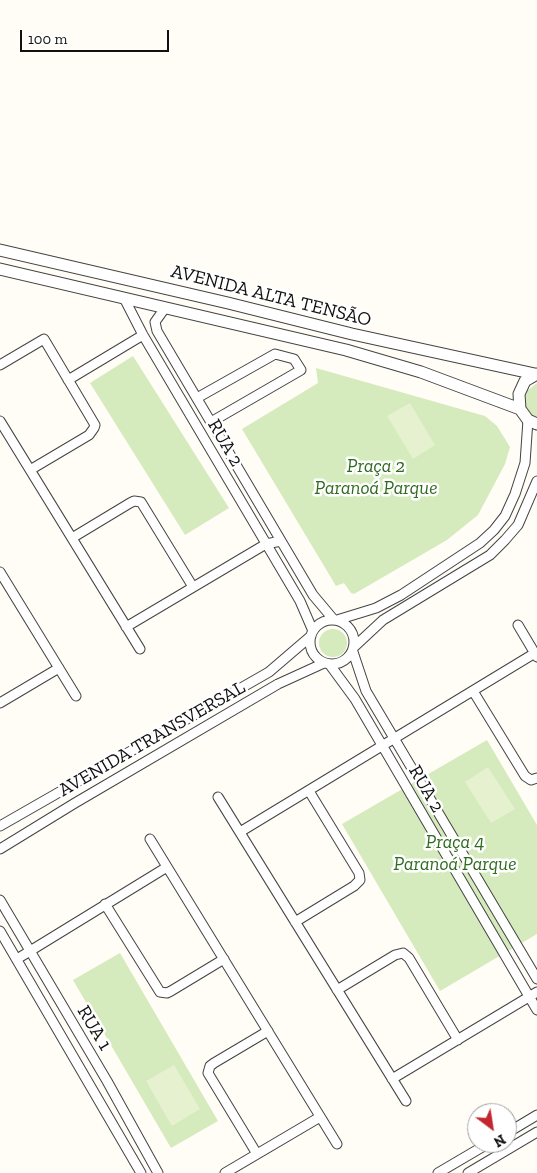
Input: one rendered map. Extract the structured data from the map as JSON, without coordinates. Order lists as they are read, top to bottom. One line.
{"streets":{"street":["AVENIDA ALTA TENSÃO","RUA 2","AVENIDA TRANSVERSAL","RUA 1"]},"crossings":[["AVENIDA ALTA TENSÃO","RUA 2"],["RUA 2","AVENIDA TRANSVERSAL"]],"parks":["Praça 2 Paranoá Parque","Praça 4 Paranoá Parque"],"scale_bar":"100 m","north":"bottom right"}
